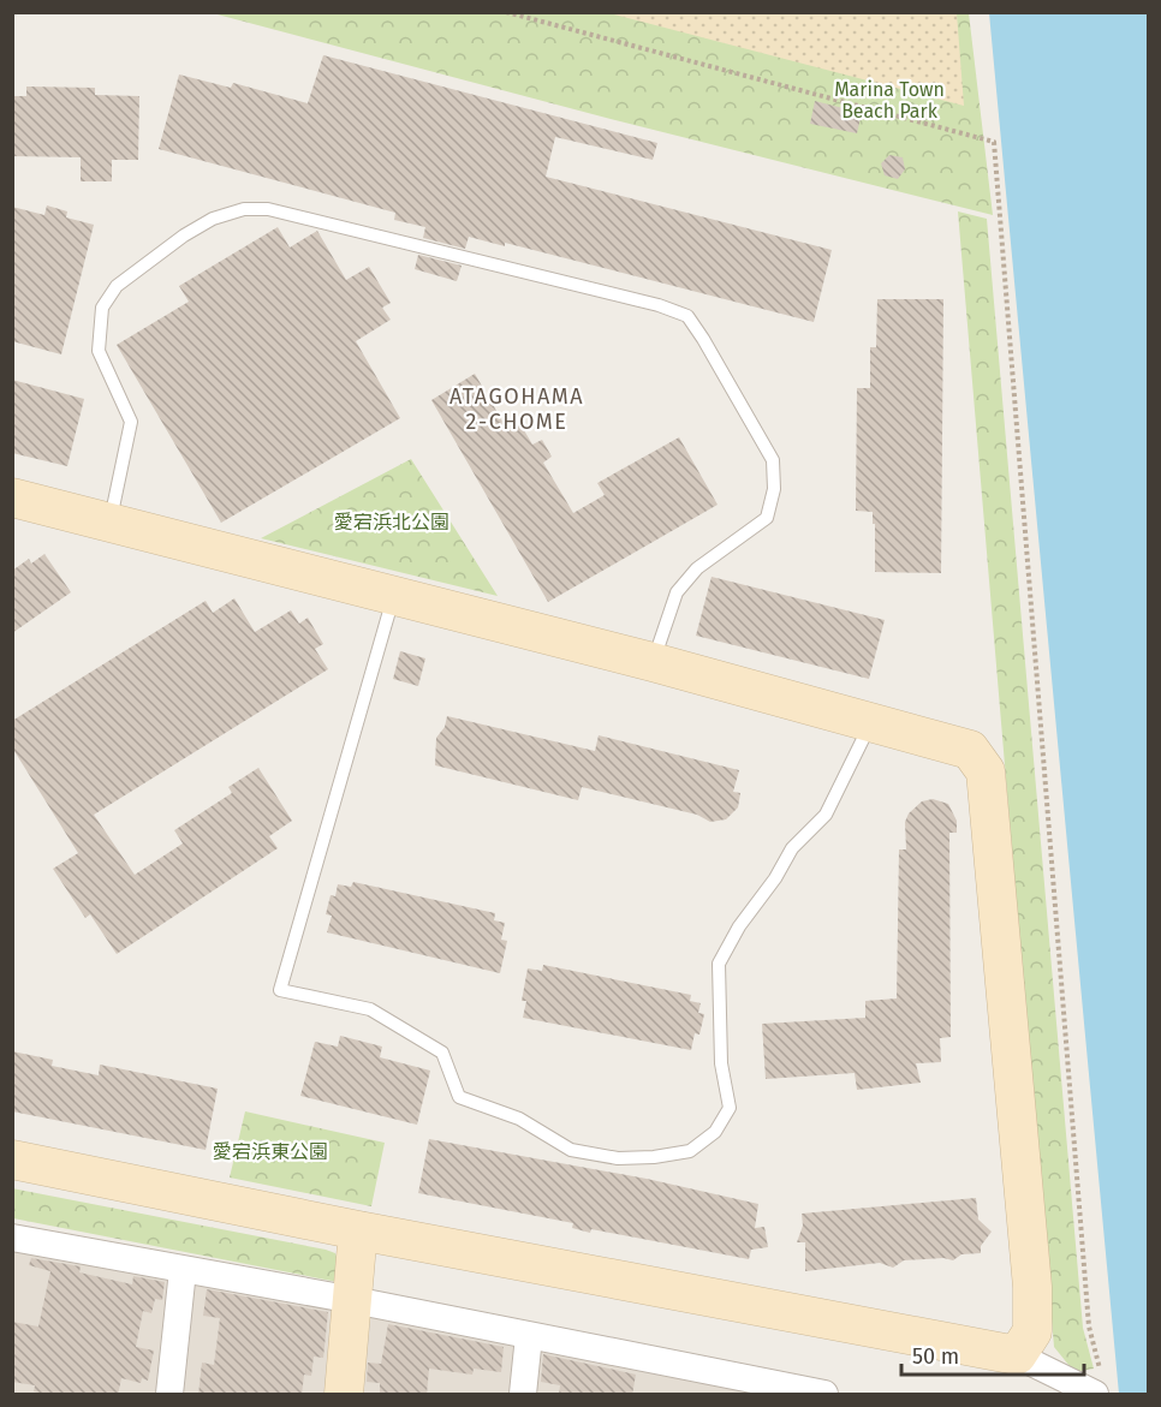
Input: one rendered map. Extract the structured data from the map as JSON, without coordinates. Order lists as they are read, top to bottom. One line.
{"districts":["ATAGOHAMA 2-CHOME"],"parks":["Marina Town Beach Park","愛宕浜北公園","愛宕浜東公園"],"scale_bar":"50 m"}
